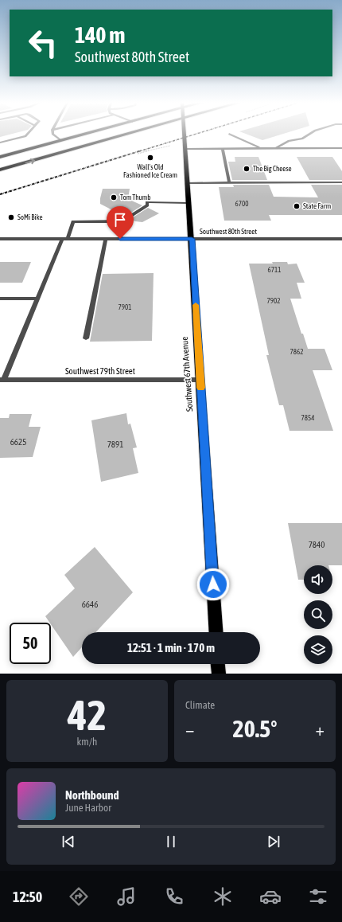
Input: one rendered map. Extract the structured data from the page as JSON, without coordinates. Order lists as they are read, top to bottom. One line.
{"streets":{"main road":["Southwest 67th Avenue"],"street":["Southwest 80th Street","Southwest 79th Street"]},"crossings":[["Southwest 80th Street","Southwest 67th Avenue"],["Southwest 79th Street","Southwest 67th Avenue"]],"places":["Wall's Old Fashioned Ice Cream","The Big Cheese","Tom Thumb","State Farm","SoMi Bike"],"house_numbers":["6700","6711","7902","7901","7862","7854","6625","7891","7840","6646"],"page":{"turn":["140 m","Southwest 80th Street"],"limit":"50","trip":"12:51 · 1 min · 170 m","tile":[["42","km/h"],"Climate"],"heat":["−","20.5°","+"],"song":["Northbound","June Harbor"],"tabs":"12:50"}}
